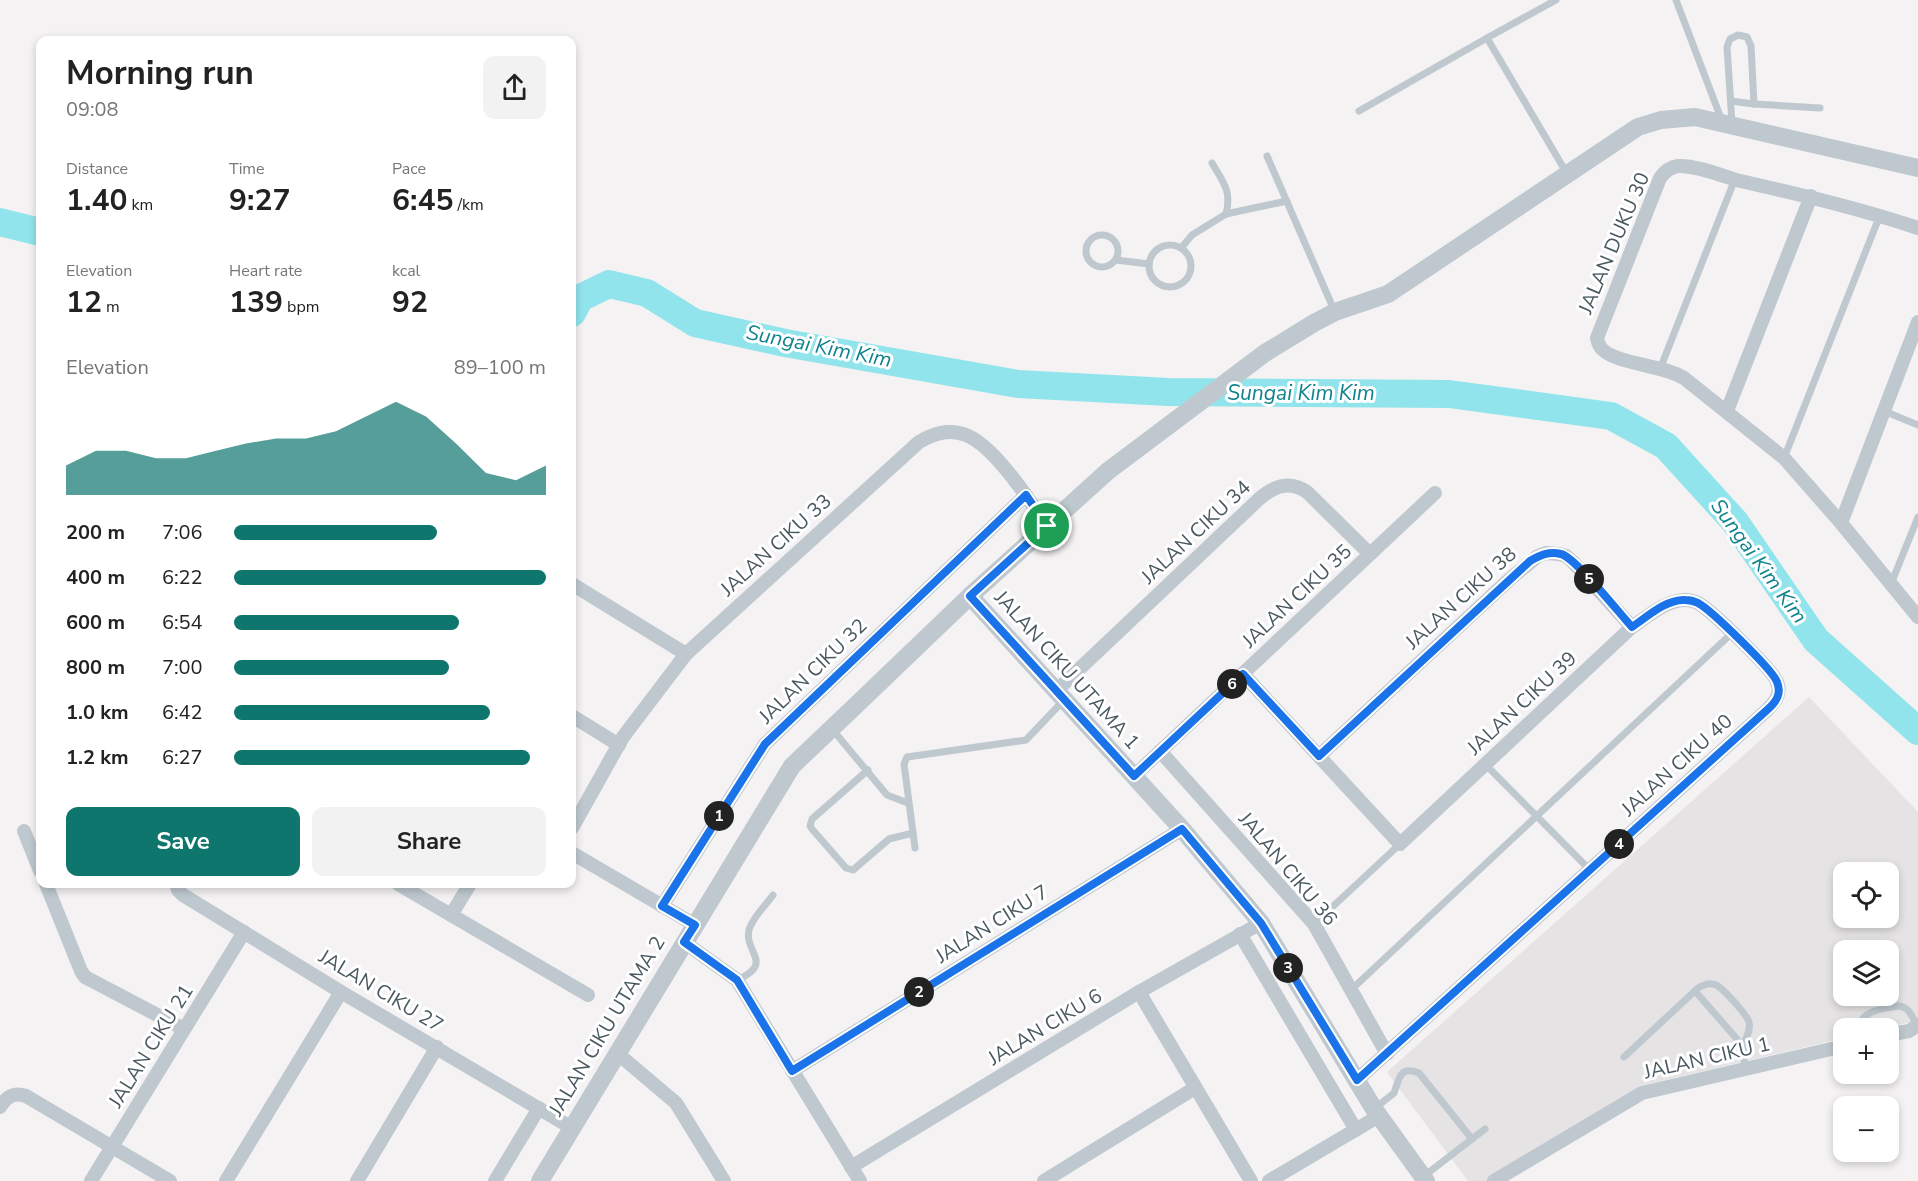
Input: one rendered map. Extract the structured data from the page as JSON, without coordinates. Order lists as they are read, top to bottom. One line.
{"streets":{"street":["JALAN DUKU 30","JALAN CIKU 34","JALAN CIKU 33","JALAN CIKU 35","JALAN CIKU 38","JALAN CIKU UTAMA 1","JALAN CIKU 32","JALAN CIKU 39","JALAN CIKU 40","JALAN CIKU 36","JALAN CIKU 7","JALAN CIKU 27","JALAN CIKU UTAMA 2","JALAN CIKU 6","JALAN CIKU 21","JALAN CIKU 1"]},"crossings":[["JALAN CIKU 34","JALAN CIKU 35"],["JALAN CIKU 34","JALAN CIKU UTAMA 1"],["JALAN CIKU 33","JALAN CIKU 32"],["JALAN CIKU 33","JALAN CIKU UTAMA 2"],["JALAN CIKU 35","JALAN CIKU UTAMA 1"],["JALAN CIKU 35","JALAN CIKU 36"],["JALAN CIKU 38","JALAN CIKU 39"],["JALAN CIKU UTAMA 1","JALAN CIKU 40"],["JALAN CIKU UTAMA 1","JALAN CIKU 7"],["JALAN CIKU UTAMA 1","JALAN CIKU UTAMA 2"],["JALAN CIKU UTAMA 1","JALAN CIKU 6"],["JALAN CIKU 39","JALAN CIKU 40"],["JALAN CIKU 40","JALAN CIKU 36"],["JALAN CIKU 27","JALAN CIKU UTAMA 2"],["JALAN CIKU 27","JALAN CIKU 21"]],"water":["Sungai Kim Kim"],"page":{"heading":["Morning run","09:08"],"stats":[["Distance","1.40 km"],["Time","9:27"],["Pace","6:45 /km"],["Elevation","12 m"],["Heart rate","139 bpm"],["kcal","92"]],"chart":["Elevation","89–100 m"],"list":[{"name":"200 m","note":"7:06"},{"name":"400 m","note":"6:22"},{"name":"600 m","note":"6:54"},{"name":"800 m","note":"7:00"},{"name":"1.0 km","note":"6:42"},{"name":"1.2 km","note":"6:27"}],"pins":["5","6","1","4","3","2"],"buttons":["Save","Share"],"map_buttons":["+","−"]}}
